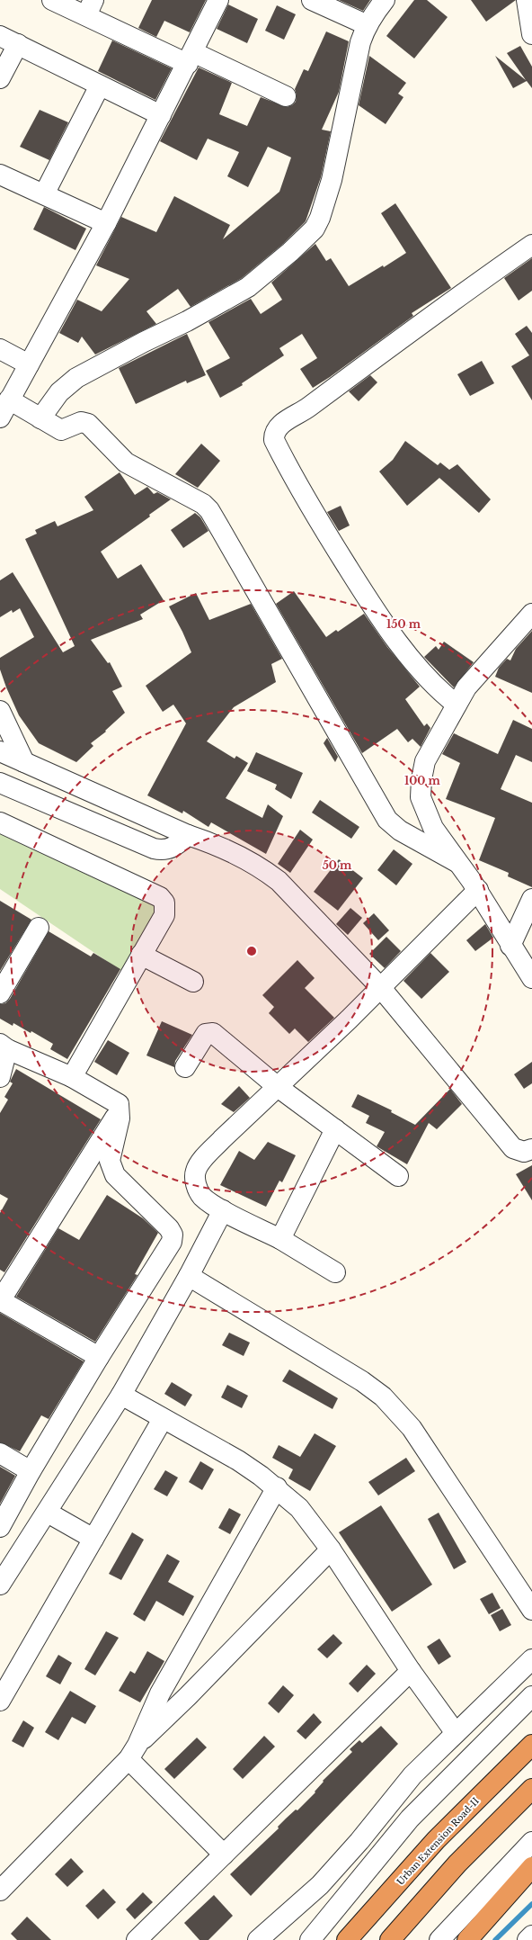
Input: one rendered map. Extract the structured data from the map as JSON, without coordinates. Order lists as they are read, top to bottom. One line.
{"streets":{"highway":["Urban Extension Road-II"]},"rings":["150 m","100 m","50 m"]}
